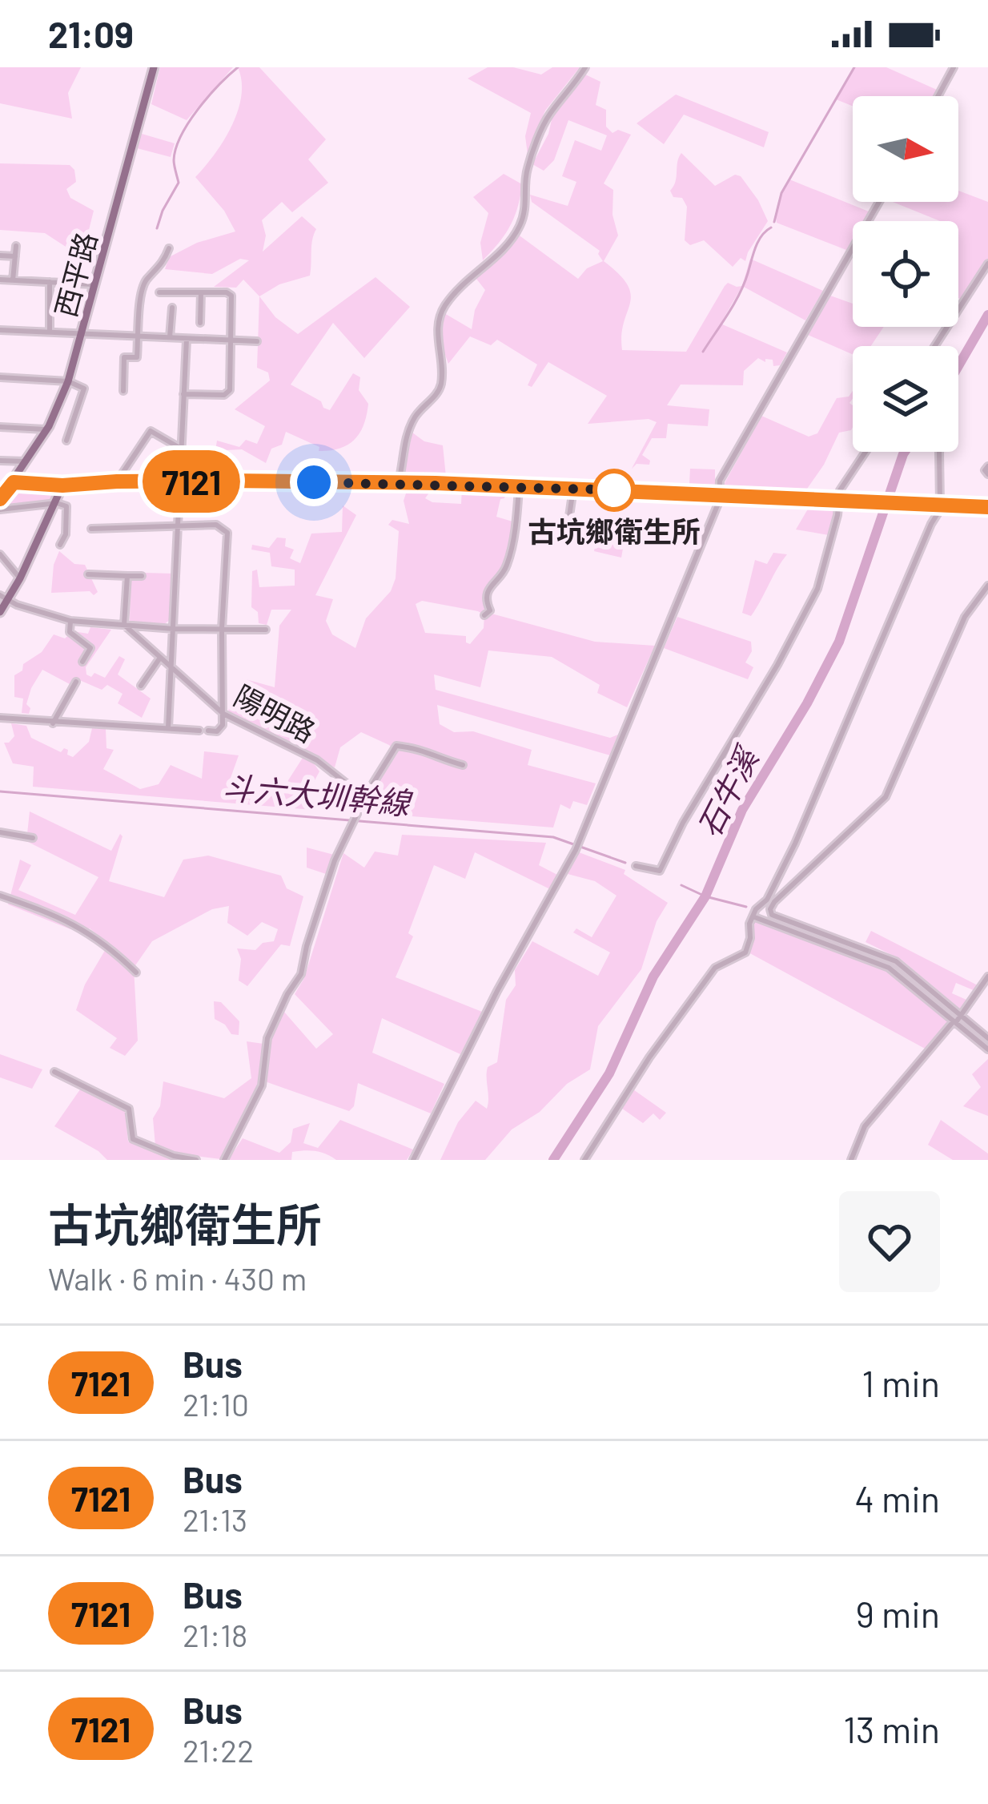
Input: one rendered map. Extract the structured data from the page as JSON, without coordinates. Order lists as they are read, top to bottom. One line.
{"streets":{"main road":["西平路"],"street":["陽明路"]},"water":["石牛溪","斗六大圳幹線"],"places":["古坑鄉衛生所"],"lines":["bus line 7121"],"north":"right","page":{"status":"21:09","on_map":"7121","heading":["古坑鄉衛生所","Walk · 6 min · 430 m"],"list":[{"mark":"7121","name":"Bus","note":"21:10","value":"1 min"},{"mark":"7121","name":"Bus","note":"21:13","value":"4 min"},{"mark":"7121","name":"Bus","note":"21:18","value":"9 min"},{"mark":"7121","name":"Bus","note":"21:22","value":"13 min"}]}}
